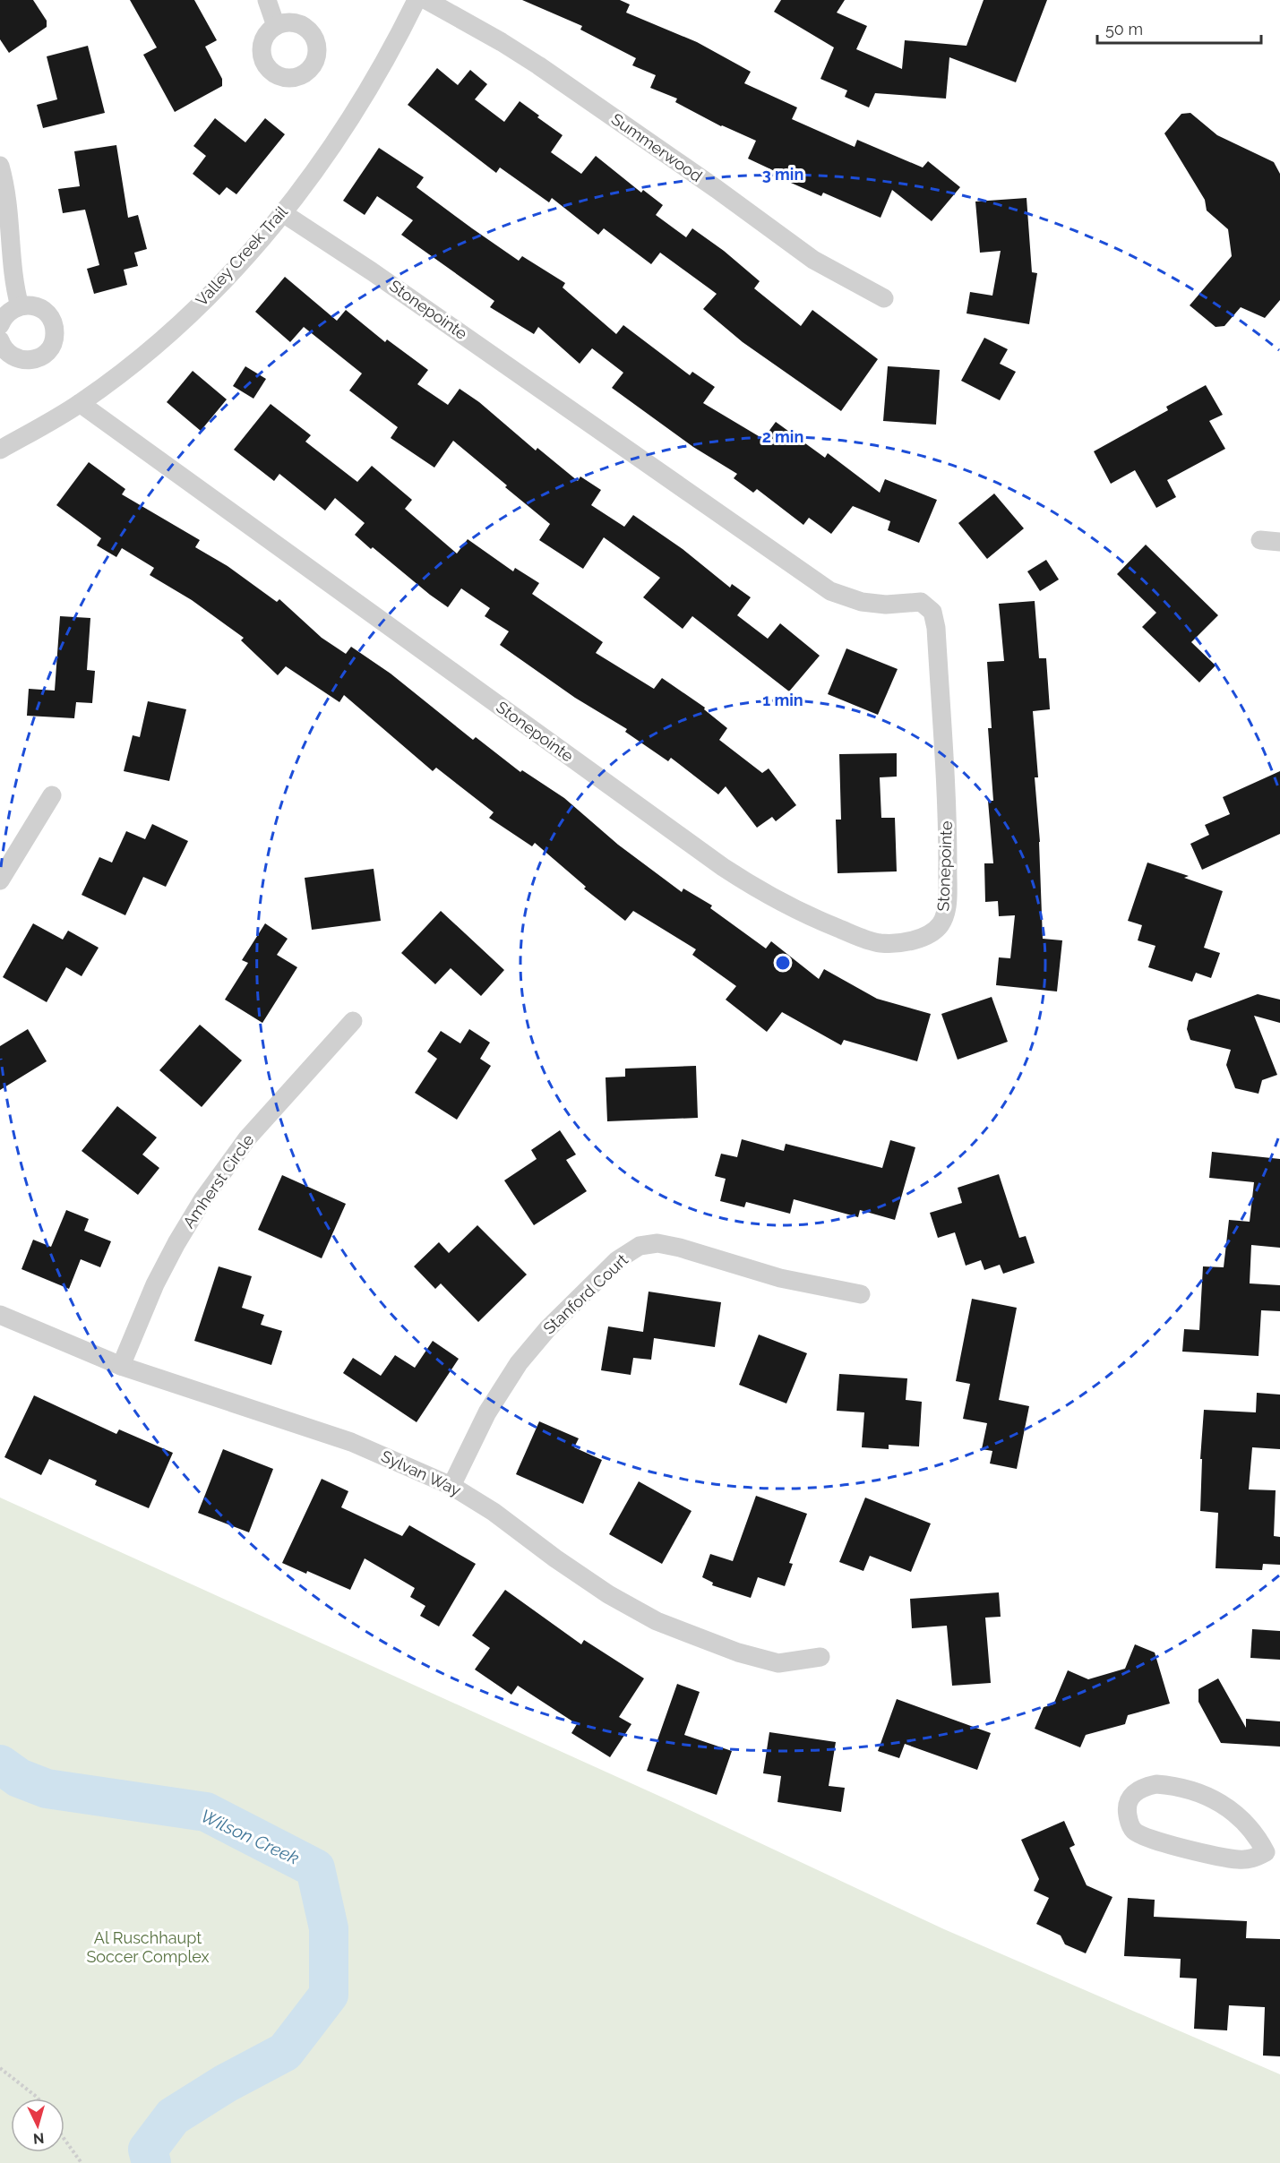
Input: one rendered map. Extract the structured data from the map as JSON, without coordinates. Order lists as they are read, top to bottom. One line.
{"streets":{"street":["Summerwood","Valley Creek Trail","Stonepointe","Amherst Circle","Stanford Court","Sylvan Way"]},"crossings":[["Valley Creek Trail","Stonepointe"],["Amherst Circle","Sylvan Way"],["Stanford Court","Sylvan Way"]],"water":["Wilson Creek"],"parks":["Al Ruschhaupt Soccer Complex"],"scale_bar":"50 m","north":"bottom","rings":["3 min","2 min","1 min"]}
